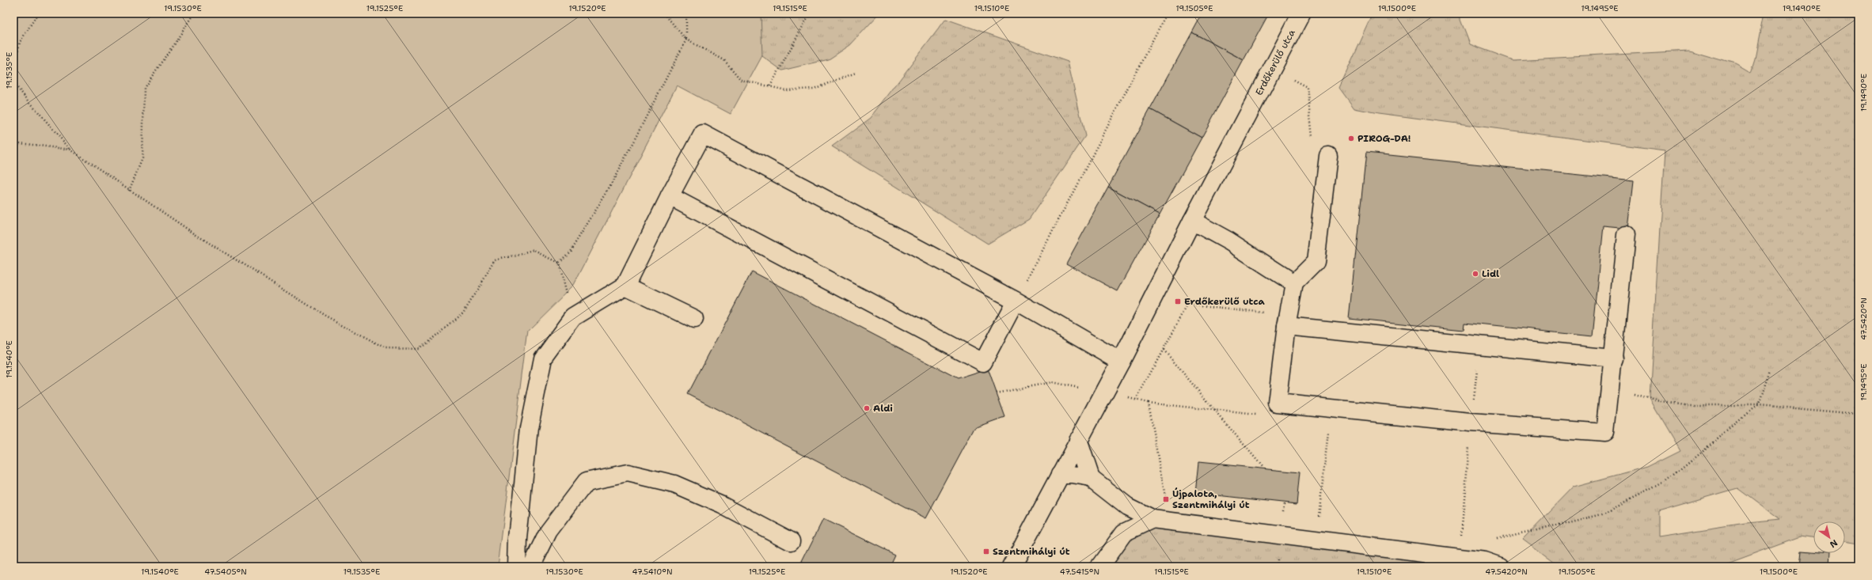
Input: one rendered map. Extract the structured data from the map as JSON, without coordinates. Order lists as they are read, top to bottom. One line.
{"streets":{"street":["Erdőkerülő utca"]},"places":{"other":["PIROG-DA!","Lidl","Aldi"],"transit":["Erdőkerülő utca","Újpalota, Szentmihályi út","Szentmihályi út"]},"north":"bottom right","coordinates":["19.1530°E","19.1525°E","19.1520°E","19.1515°E","19.1510°E","19.1505°E","19.1500°E","19.1495°E","19.1490°E","19.1535°E","47.5420°N","19.1540°E","47.5405°N","47.5410°N","47.5415°N"]}
